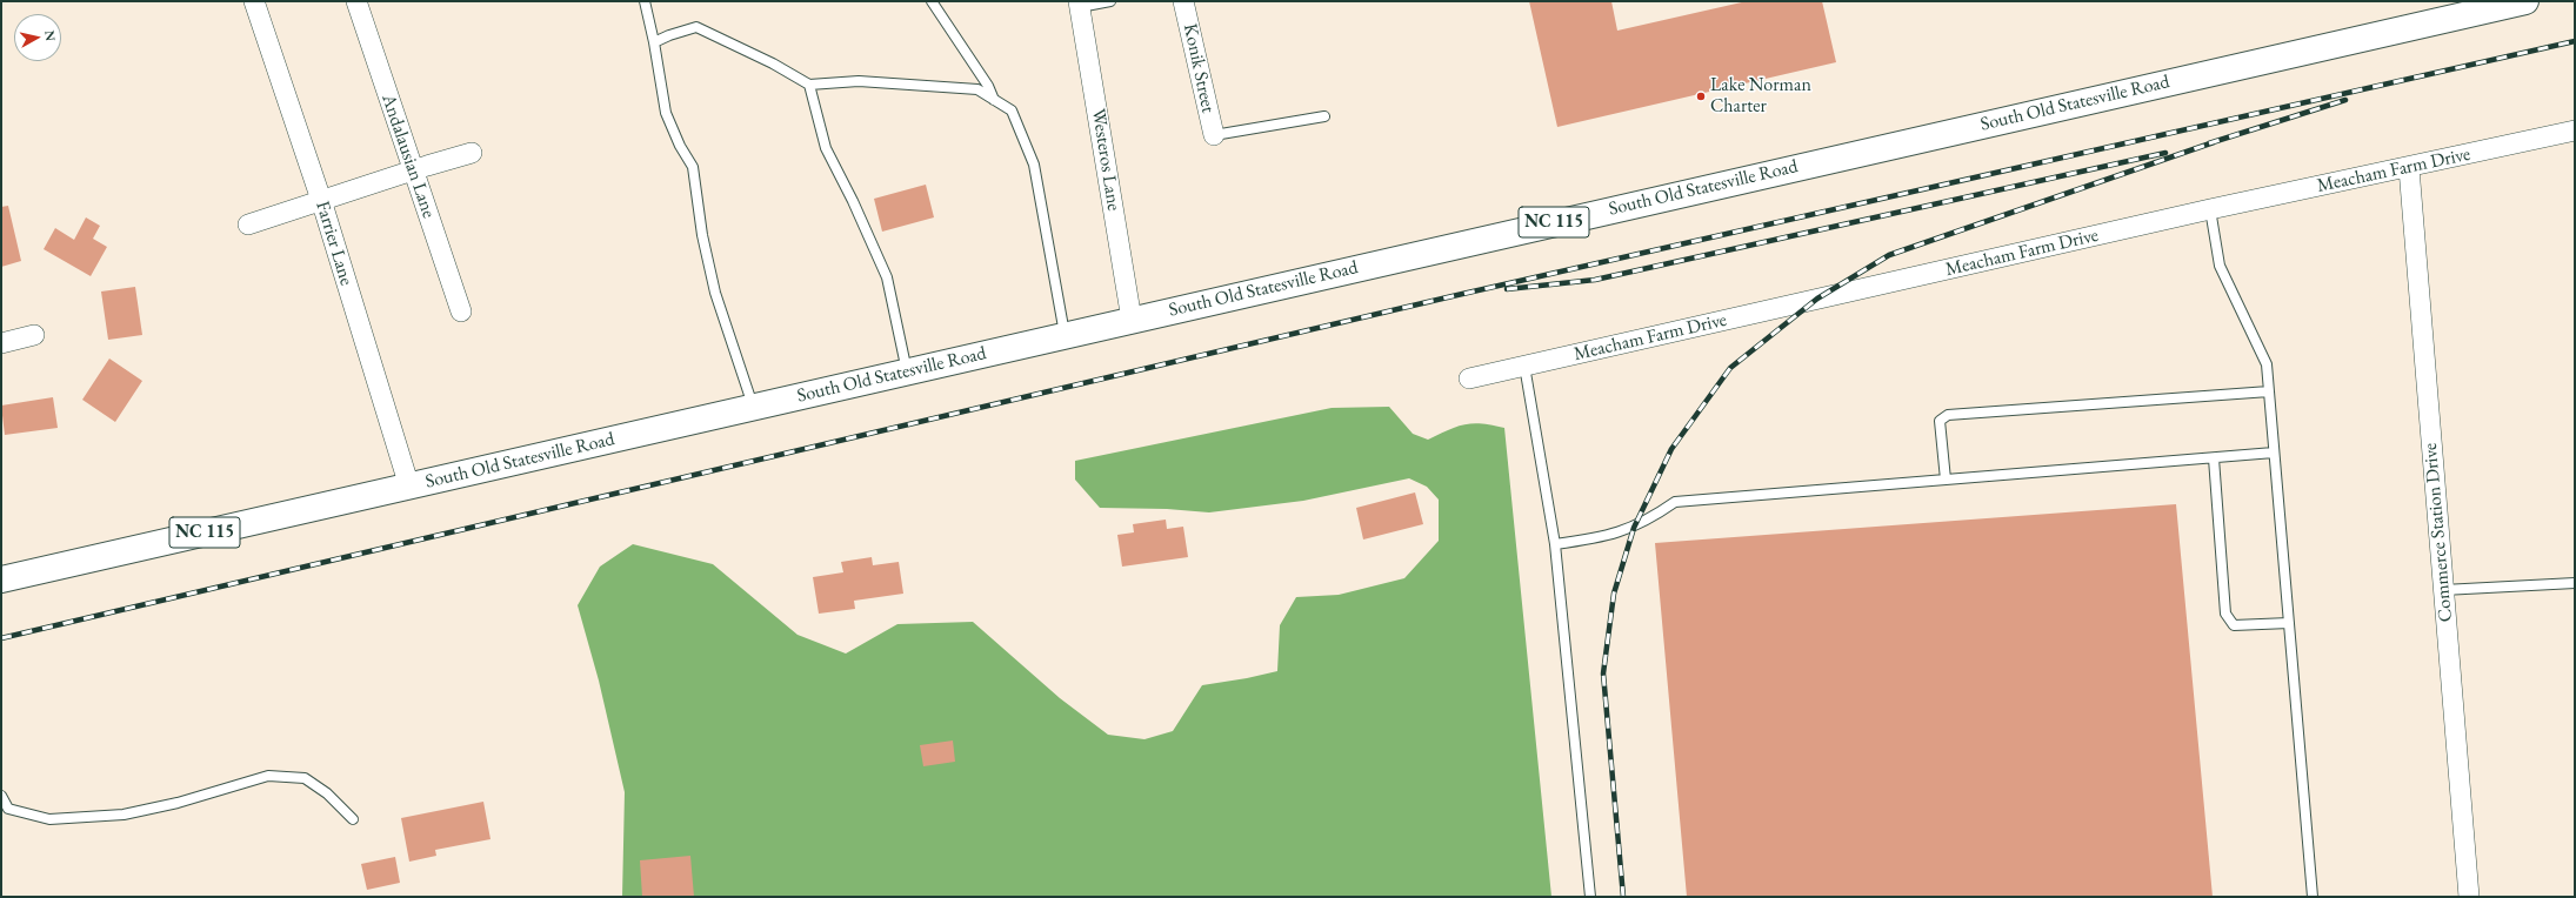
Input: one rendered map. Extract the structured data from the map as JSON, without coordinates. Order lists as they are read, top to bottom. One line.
{"streets":{"main road":["South Old Statesville Road","NC 115"],"street":["Konik Street","Andalausian Lane","Westeros Lane","Meacham Farm Drive","Farrier Lane","Commerce Station Drive"]},"crossings":[["South Old Statesville Road","Westeros Lane"],["South Old Statesville Road","Farrier Lane"],["Meacham Farm Drive","Commerce Station Drive"]],"places":["Lake Norman Charter"],"north":"right"}
